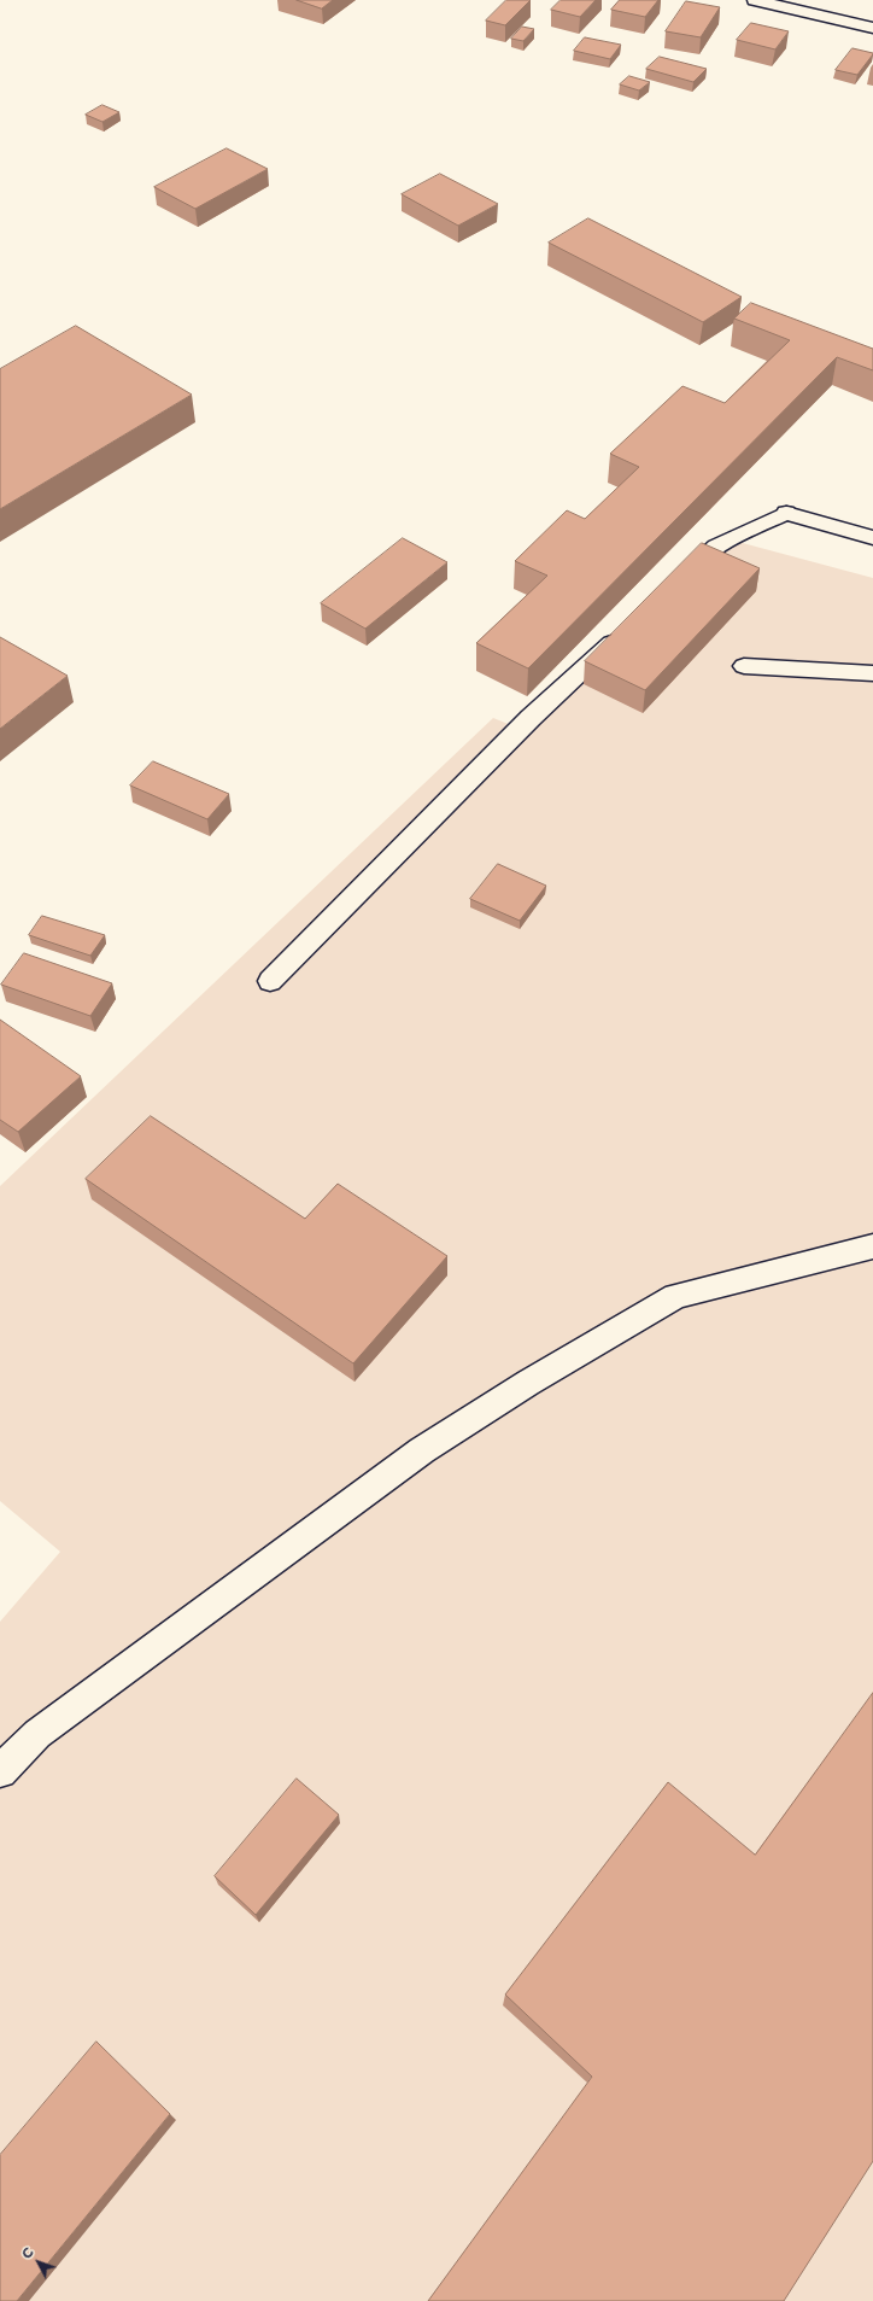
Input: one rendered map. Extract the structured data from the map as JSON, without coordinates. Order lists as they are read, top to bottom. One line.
{"north":"top left"}
